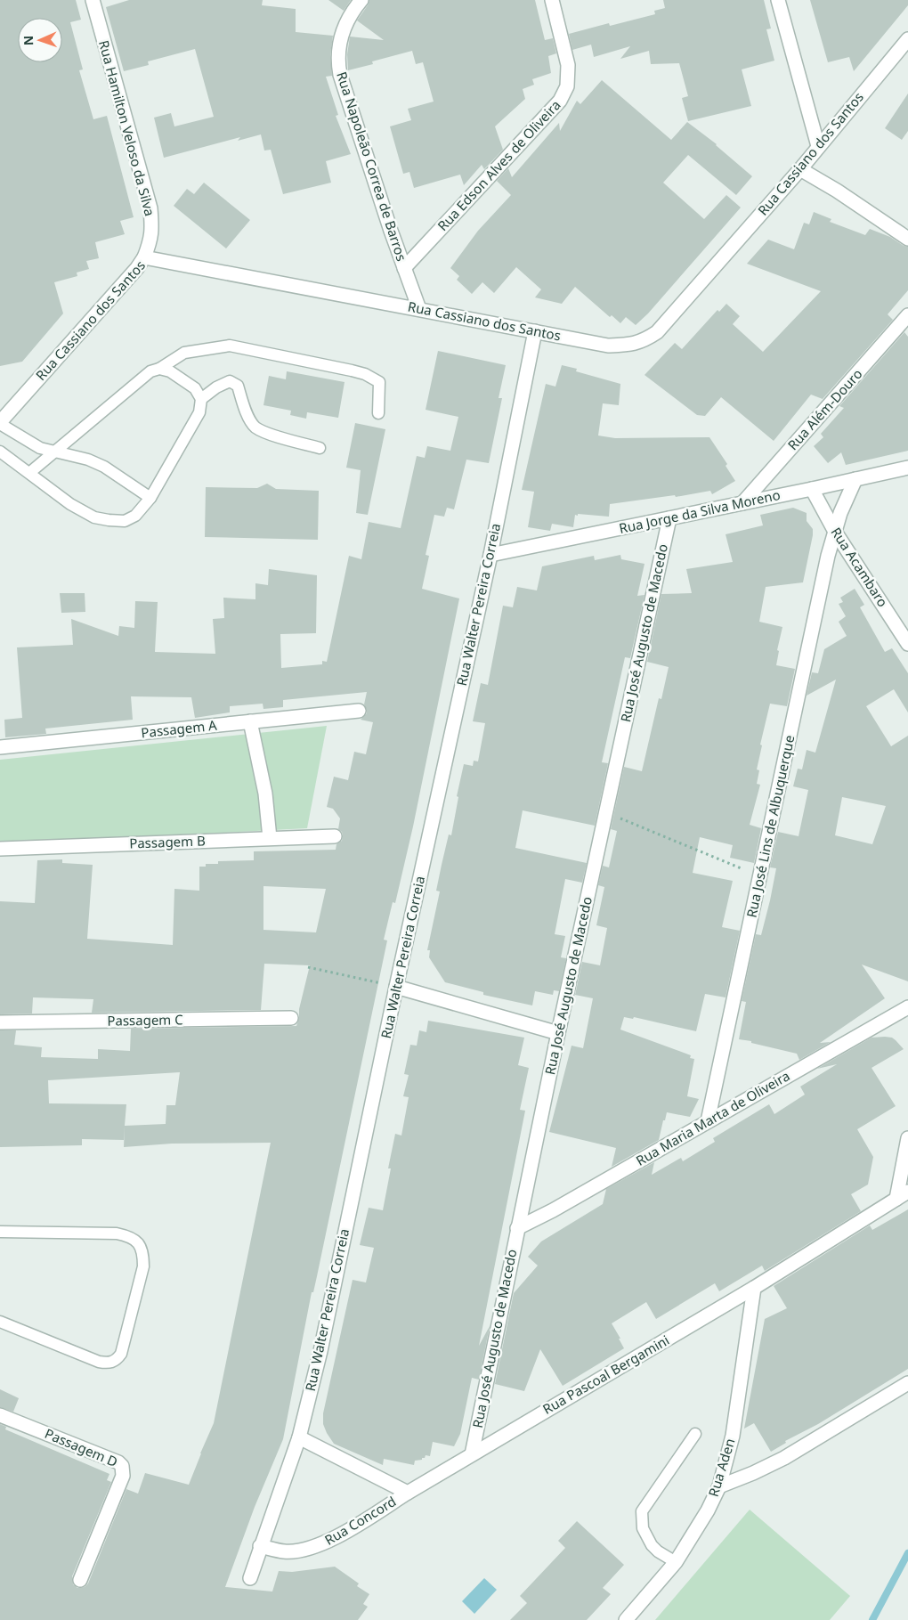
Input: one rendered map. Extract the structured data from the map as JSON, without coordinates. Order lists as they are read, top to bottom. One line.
{"streets":{"street":["Rua Hamilton Veloso da Silva","Rua Cassiano dos Santos","Rua Edson Alves de Oliveira","Rua Napoleão Correa de Barros","Rua Além-Douro","Rua Jorge da Silva Moreno","Rua Acambaro","Rua Walter Pereira Correia","Rua José Augusto de Macedo","Passagem A","Rua José Lins de Albuquerque","Passagem B","Passagem C","Rua Maria Marta de Oliveira","Rua Pascoal Bergamini","Passagem D","Rua Aden","Rua Concord"]},"crossings":[["Rua Hamilton Veloso da Silva","Rua Cassiano dos Santos"],["Rua Cassiano dos Santos","Rua Napoleão Correa de Barros"],["Rua Cassiano dos Santos","Rua Walter Pereira Correia"],["Rua Edson Alves de Oliveira","Rua Napoleão Correa de Barros"],["Rua Além-Douro","Rua Jorge da Silva Moreno"],["Rua Jorge da Silva Moreno","Rua Acambaro"],["Rua Jorge da Silva Moreno","Rua Walter Pereira Correia"],["Rua Jorge da Silva Moreno","Rua José Augusto de Macedo"],["Rua Jorge da Silva Moreno","Rua José Lins de Albuquerque"],["Rua Acambaro","Rua José Lins de Albuquerque"],["Rua Walter Pereira Correia","Rua Concord"],["Rua José Augusto de Macedo","Rua Maria Marta de Oliveira"],["Rua José Augusto de Macedo","Rua Pascoal Bergamini"],["Rua José Lins de Albuquerque","Rua Maria Marta de Oliveira"],["Rua Pascoal Bergamini","Rua Aden"],["Rua Pascoal Bergamini","Rua Concord"]],"north":"left"}
